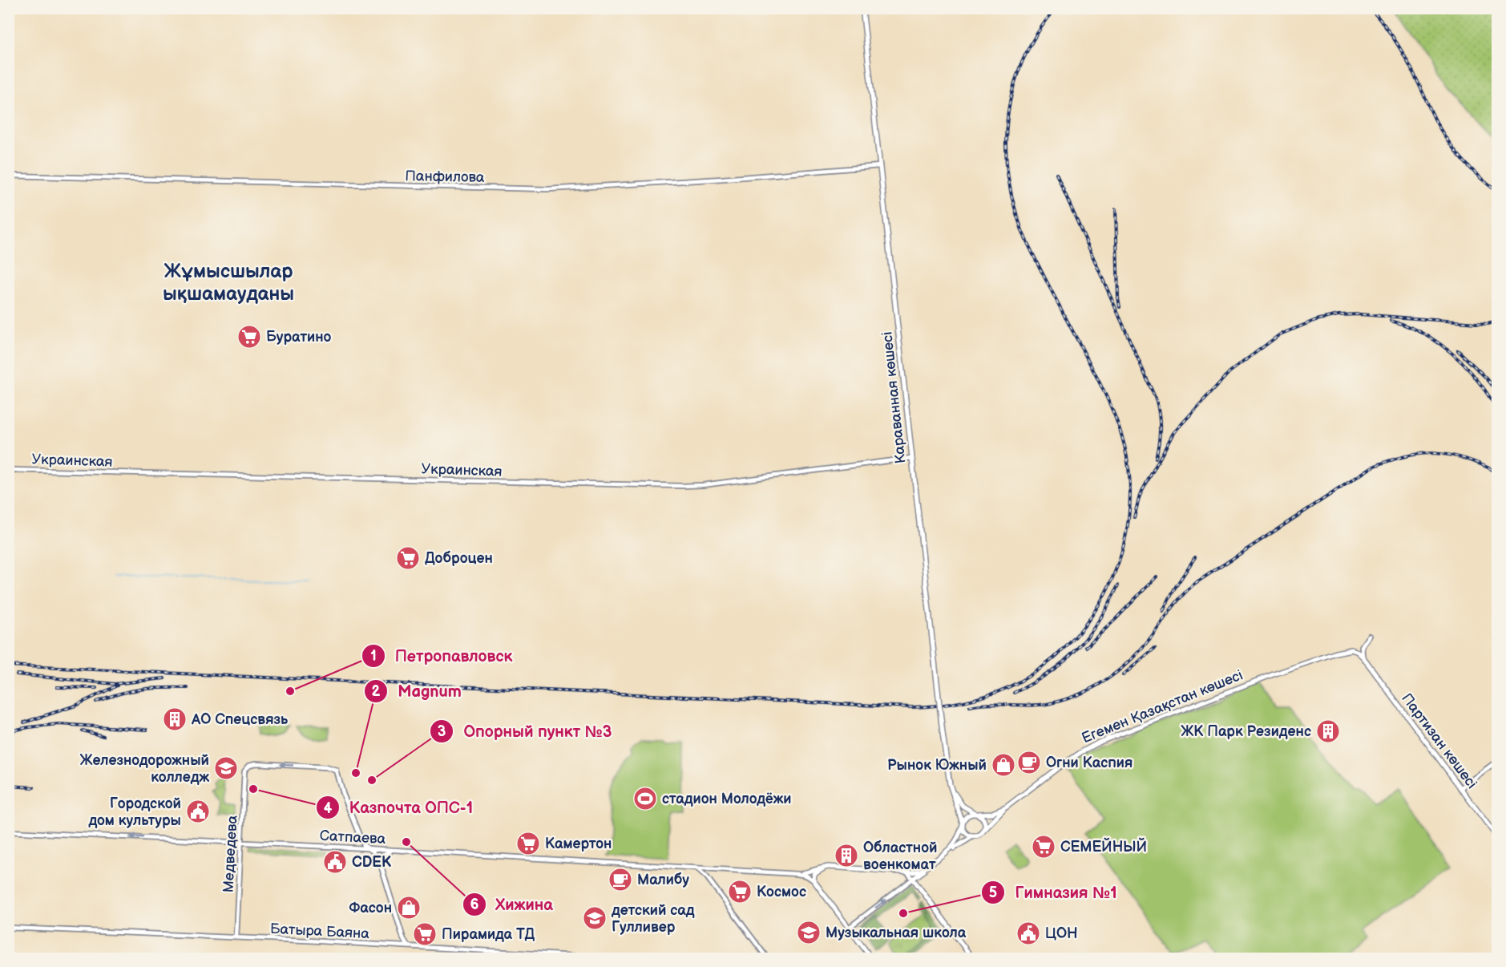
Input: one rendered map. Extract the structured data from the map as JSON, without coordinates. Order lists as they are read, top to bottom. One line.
{"streets":{"main road":["Караванная көшесі","Егемен Қазақстан көшесі","Партизан көшесі"],"street":["Панфилова","Украинская","Сатпаева","Медведева","Батыра Баяна"]},"crossings":[["Панфилова","Караванная көшесі"],["Караванная көшесі","Украинская"],["Караванная көшесі","Егемен Қазақстан көшесі"],["Егемен Қазақстан көшесі","Партизан көшесі"],["Сатпаева","Медведева"],["Медведева","Батыра Баяна"]],"districts":["Жұмысшылар ықшамауданы"],"places":{"supermarket":["Буратино","Доброцен","Камертон","СЕМЕЙНЫЙ","Космос","Пирамида ТД"],"other":["Петропавловск","Magnum","Опорный пункт №3","Казпочта ОПС-1","Хижина","Гимназия №1"],"building":["АО Спецсвязь","ЖК Парк Резиденс","Областной военкомат"],"cafe":["Огни Каспия","Малибу"],"shop":["Рынок Южный","Фасон"],"school or university":["Железнодорожный колледж","детский сад Гулливер","Музыкальная школа"],"sports":["стадион Молодёжи"],"public building":["Городской дом культуры","CDEK","ЦОН"]}}
